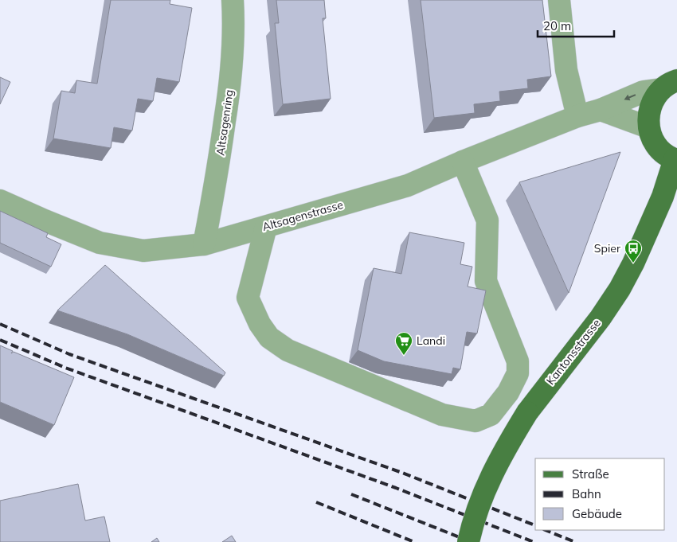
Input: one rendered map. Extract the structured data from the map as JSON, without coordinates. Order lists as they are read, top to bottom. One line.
{"streets":{"main road":["Kantonsstrasse"],"street":["Altsagenring","Altsagenstrasse"]},"crossings":[["Altsagenring","Altsagenstrasse"]],"places":{"bus stop":["Spier"],"supermarket":["Landi"]},"legend":["Straße","Bahn","Gebäude"],"scale_bar":"20 m"}
